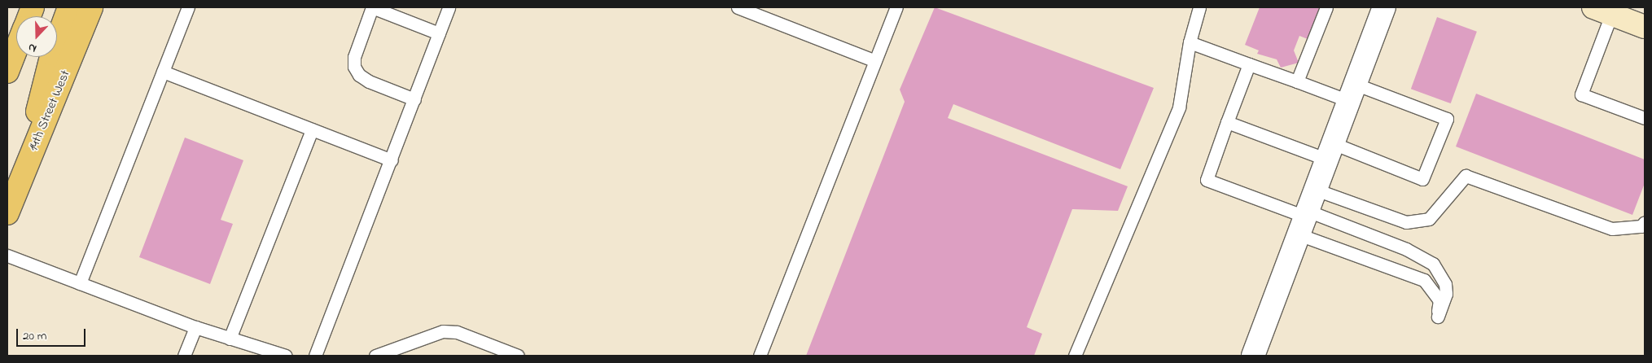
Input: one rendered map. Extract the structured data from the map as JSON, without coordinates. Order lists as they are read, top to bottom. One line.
{"streets":{"main road":["14th Street West"]},"scale_bar":"20 m","north":"bottom"}
